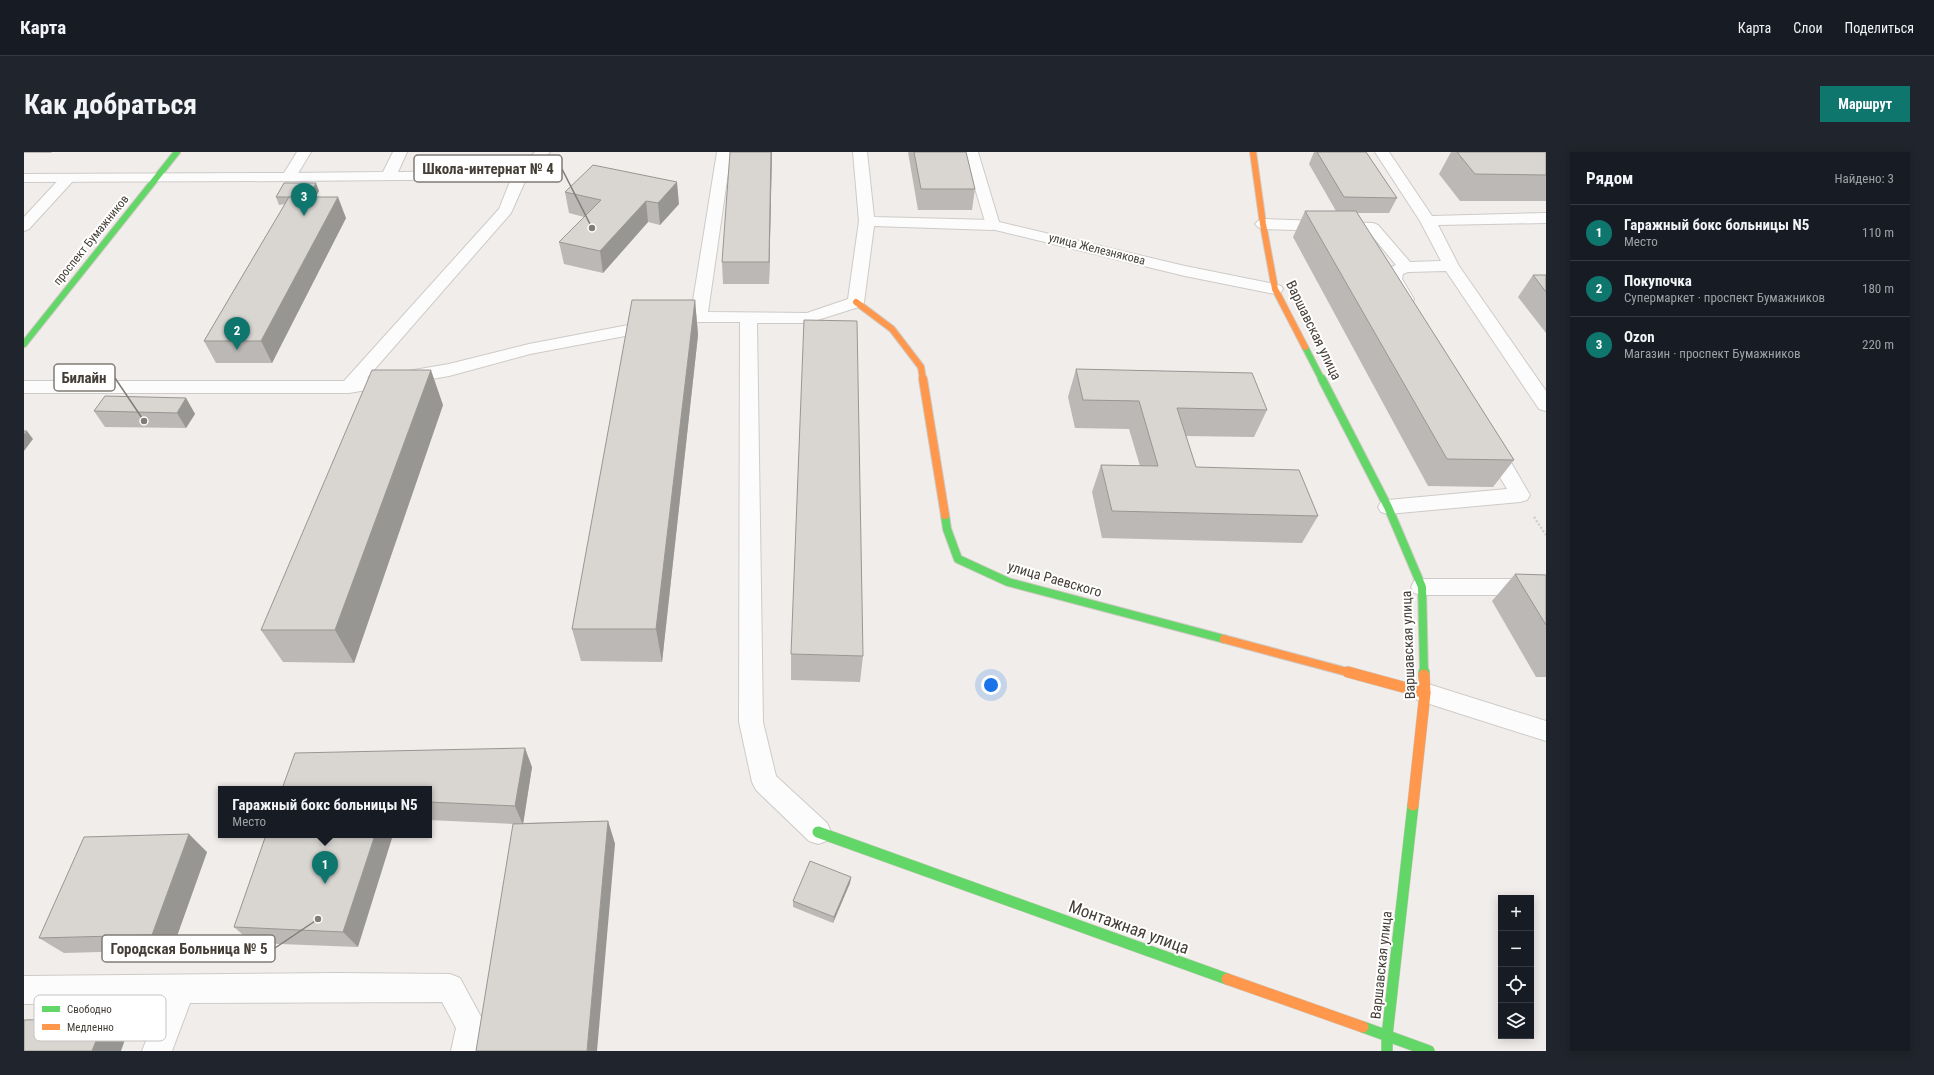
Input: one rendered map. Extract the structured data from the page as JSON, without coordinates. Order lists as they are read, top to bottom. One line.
{"streets":{"street":["проспект Бумажников","улица Железнякова","Варшавская улица","улица Раевского","Монтажная улица"]},"crossings":[["улица Железнякова","Варшавская улица"],["Варшавская улица","улица Раевского"],["Варшавская улица","Монтажная улица"]],"places":["Школа-интернат № 4","Билайн","Городская Больница № 5"],"legend":["Свободно","Медленно"],"page":{"header":"Карта","nav":["Карта","Слои","Поделиться"],"buttons":"Маршрут","title":"Как добраться","heading":["Рядом","Найдено: 3"],"pins":["3","2","1"],"list":[{"mark":"1","name":"Гаражный бокс больницы N5","note":"Место","value":"110 m"},{"mark":"2","name":"Покупочка","note":"Супермаркет · проспект Бумажников","value":"180 m"},{"mark":"3","name":"Ozon","note":"Магазин · проспект Бумажников","value":"220 m"}],"popup":["Гаражный бокс больницы N5","Место"],"map_buttons":["+","−"]}}
